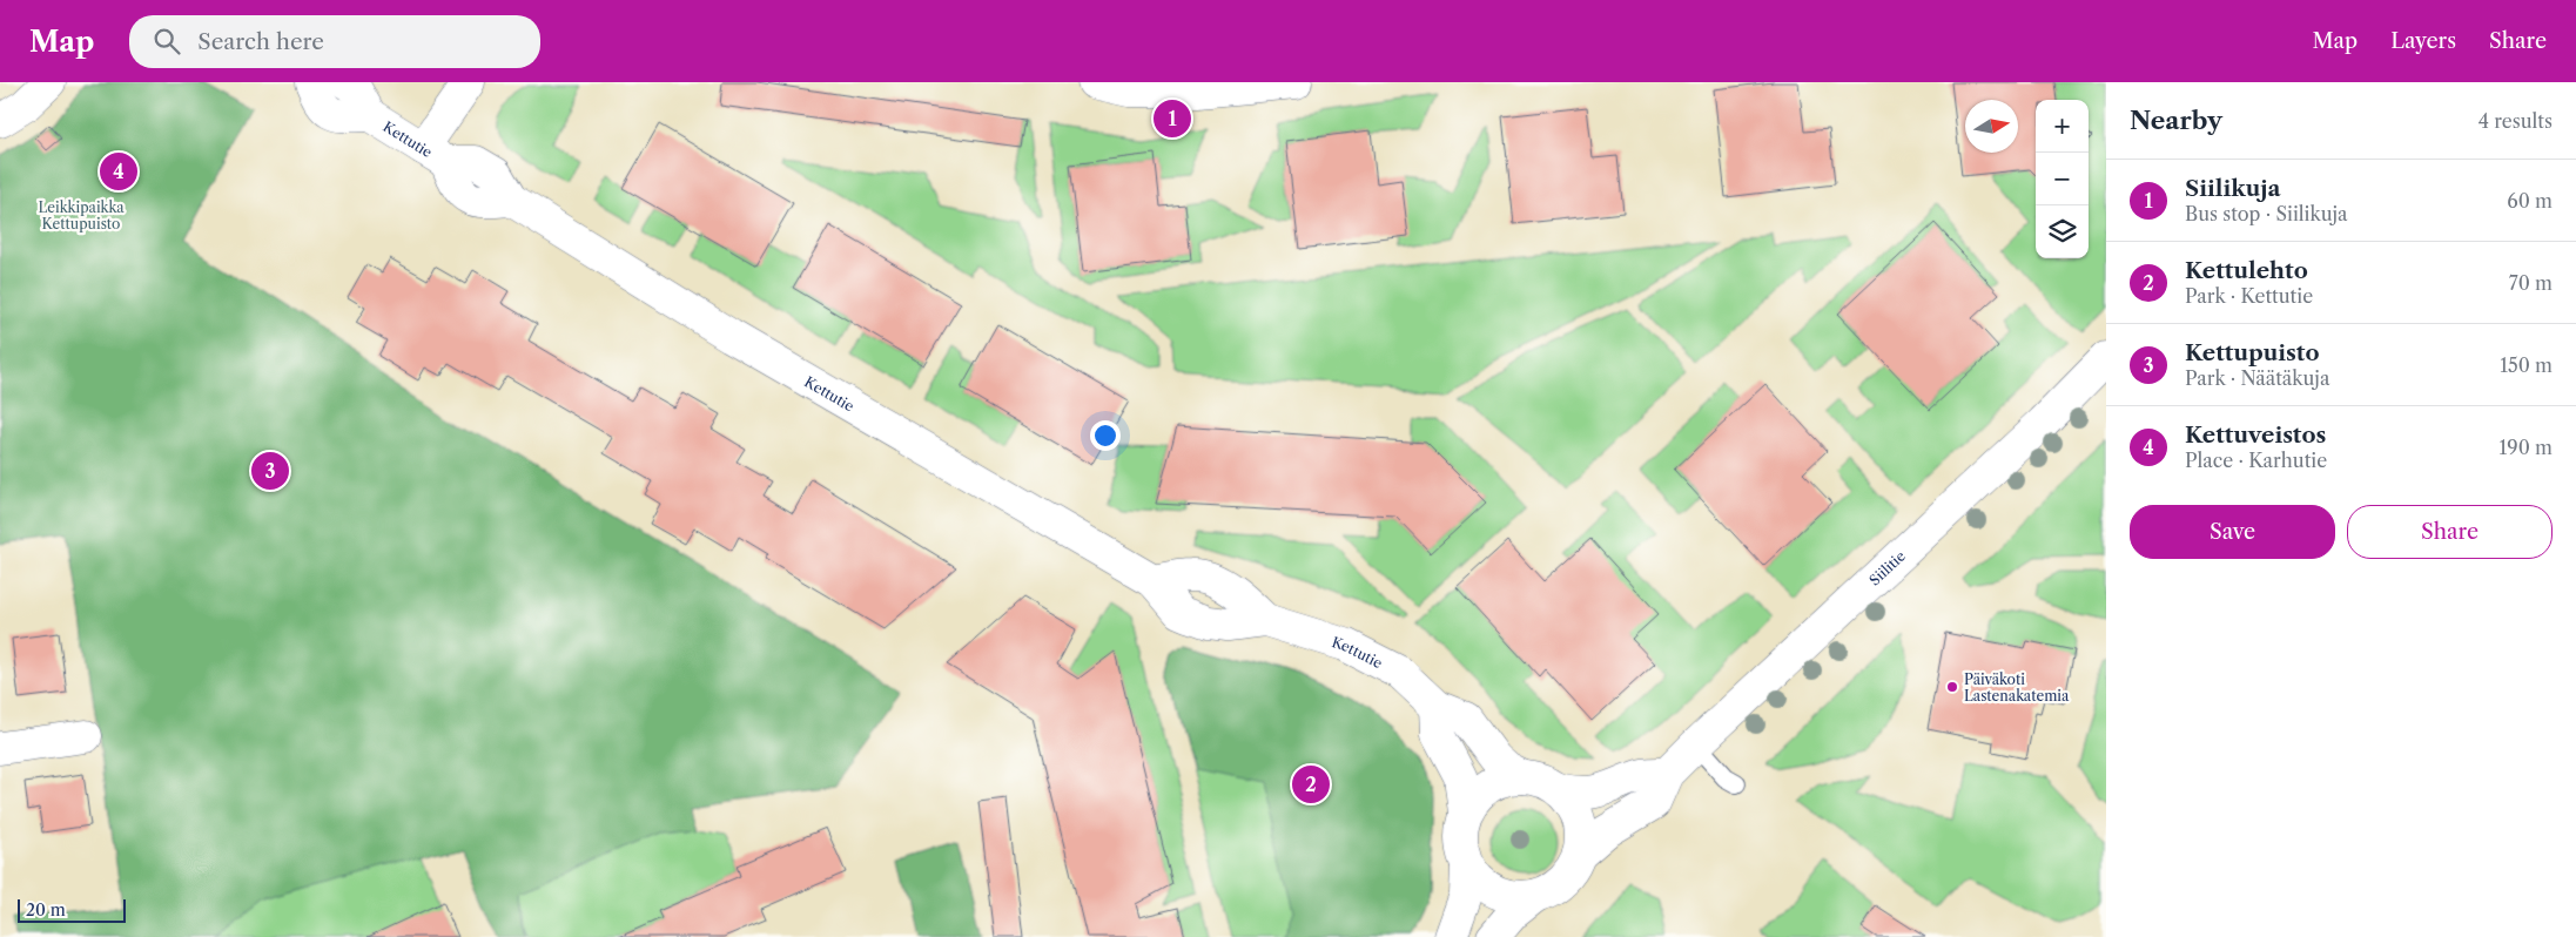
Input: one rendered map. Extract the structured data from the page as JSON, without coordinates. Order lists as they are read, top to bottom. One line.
{"streets":{"street":["Kettutie","Siilitie"]},"crossings":[["Kettutie","Siilitie"]],"parks":["Leikkipaikka Kettupuisto"],"places":["Päiväkoti Lastenakatemia"],"scale_bar":"20 m","north":"right","page":{"header":"Map","search":"Search here","nav":["Map","Layers","Share"],"heading":["Nearby","4 results"],"pins":["1","4","3","2"],"map_buttons":["+","−"],"list":[{"mark":"1","name":"Siilikuja","note":"Bus stop · Siilikuja","value":"60 m"},{"mark":"2","name":"Kettulehto","note":"Park · Kettutie","value":"70 m"},{"mark":"3","name":"Kettupuisto","note":"Park · Näätäkuja","value":"150 m"},{"mark":"4","name":"Kettuveistos","note":"Place · Karhutie","value":"190 m"}],"buttons":["Save","Share"],"scale":"20 m"}}
